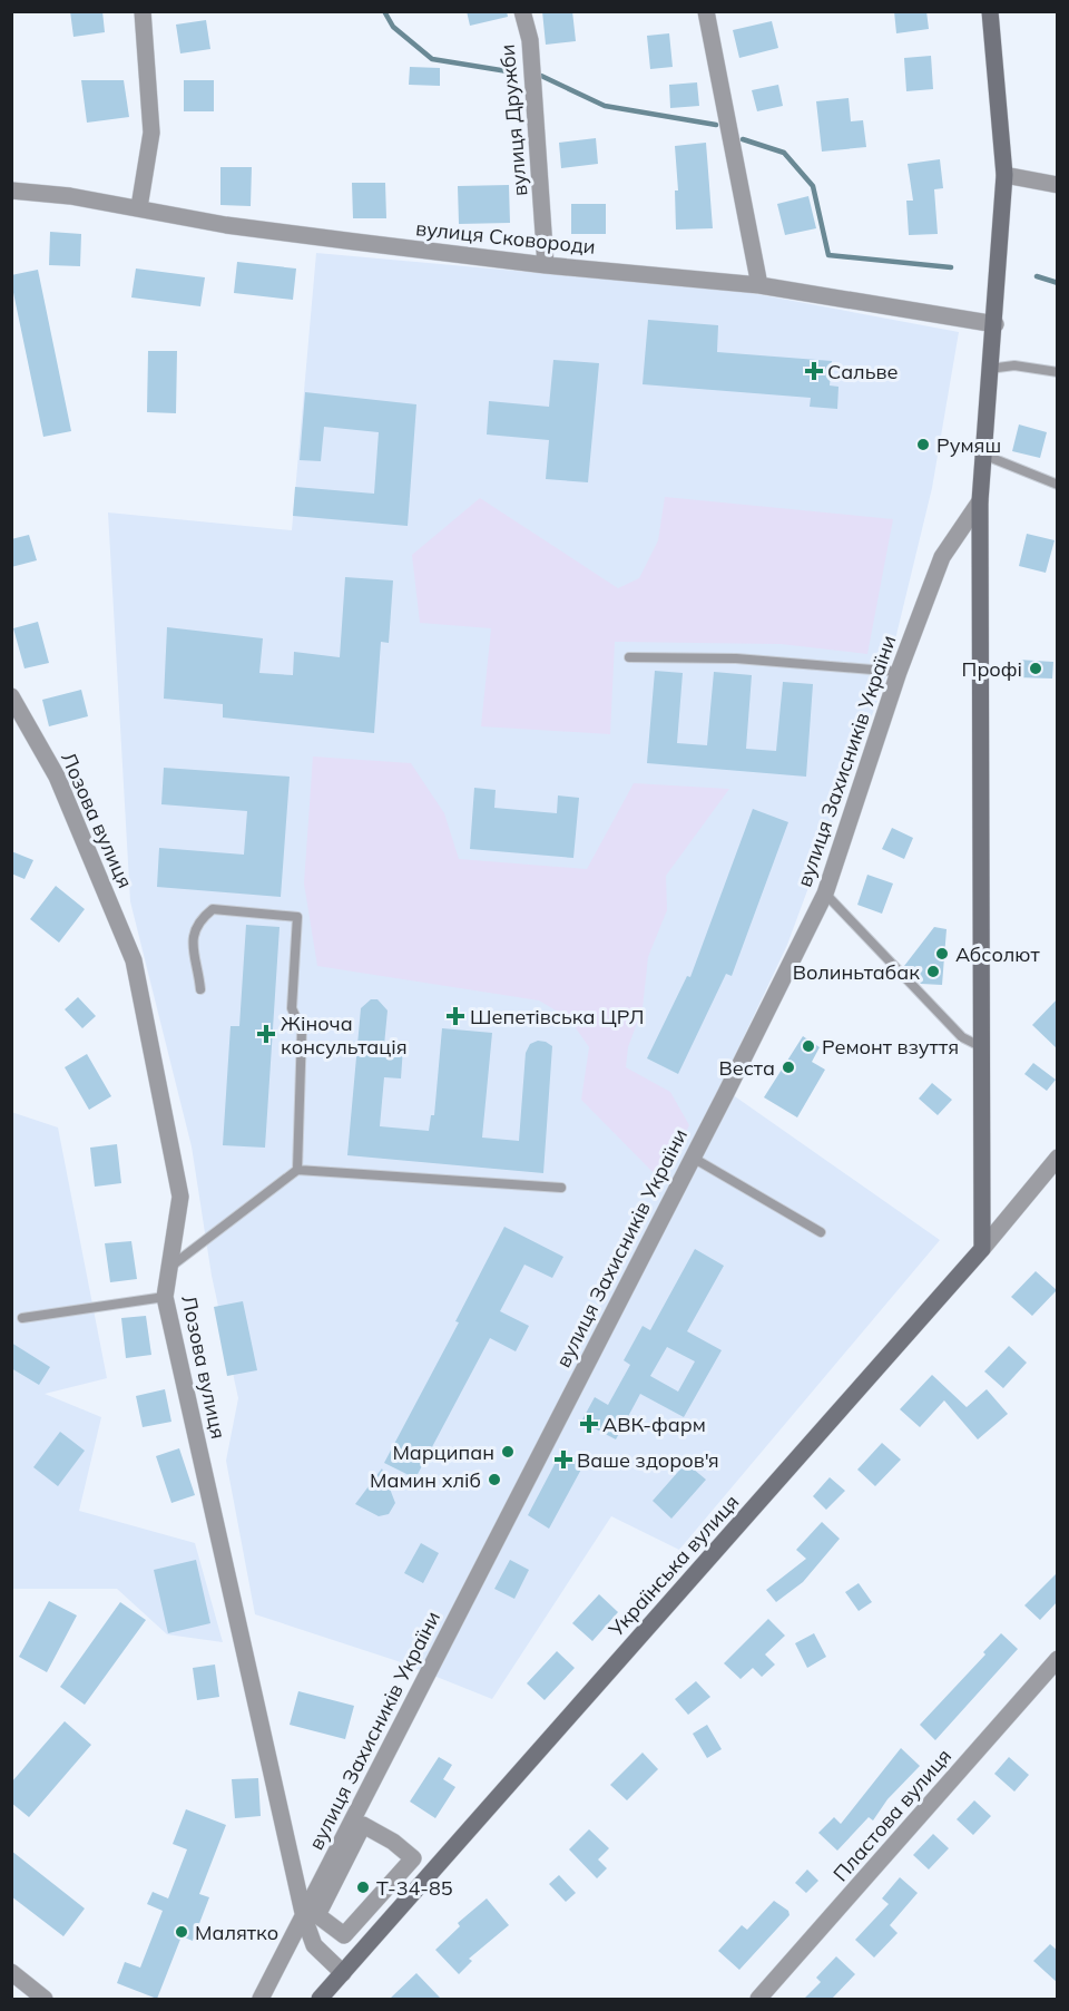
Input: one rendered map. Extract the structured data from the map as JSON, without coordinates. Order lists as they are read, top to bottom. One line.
{"streets":{"main road":["Українська вулиця"],"street":["вулиця Дружби","вулиця Сковороди","вулиця Захисників України","Лозова вулиця","Пластова вулиця"]},"crossings":[["вулиця Дружби","вулиця Сковороди"],["вулиця Захисників України","Лозова вулиця"],["Лозова вулиця","Українська вулиця"]],"places":{"health":["Сальве","Шепетівська ЦРЛ","Жіноча консультація","АВК-фарм","Ваше здоров'я"],"other":["Румяш","Профі","Абсолют","Волиньтабак","Ремонт взуття","Веста","Марципан","Мамин хліб","Т-34-85","Малятко"]}}
